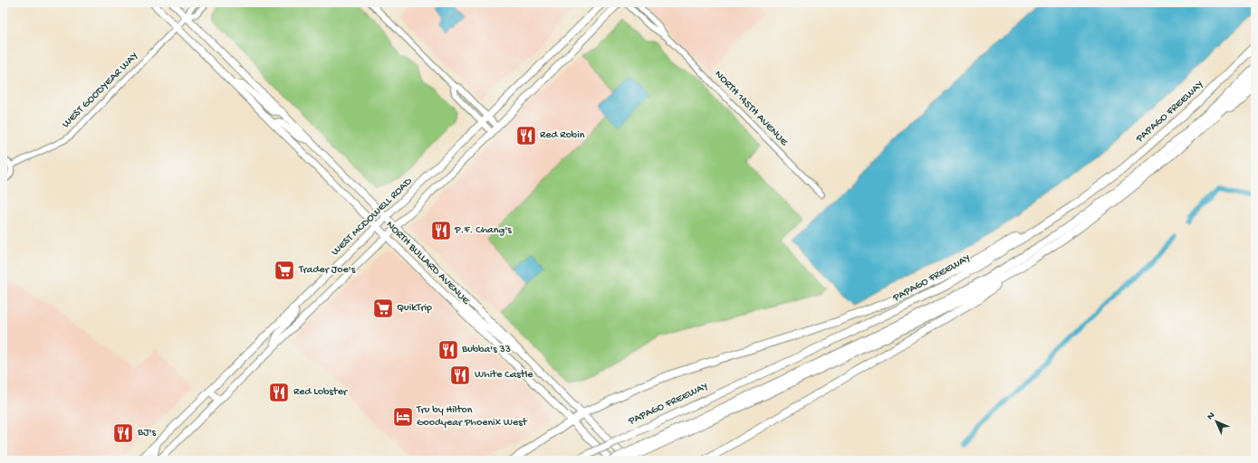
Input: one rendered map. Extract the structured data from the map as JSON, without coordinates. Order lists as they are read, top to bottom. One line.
{"streets":{"highway":["PAPAGO FREEWAY"],"main road":["WEST MCDOWELL ROAD","NORTH BULLARD AVENUE"],"street":["WEST GOODYEAR WAY","NORTH 145TH AVENUE"]},"crossings":[["WEST GOODYEAR WAY","NORTH BULLARD AVENUE"],["WEST MCDOWELL ROAD","NORTH BULLARD AVENUE"]],"places":{"restaurant":["Red Robin","P.F. Chang's","Bubba's 33","White Castle","Red Lobster","BJ's"],"supermarket":["Trader Joe's","QuikTrip"],"hotel":["Tru by Hilton Goodyear Phoenix West"]},"north":"top left"}
